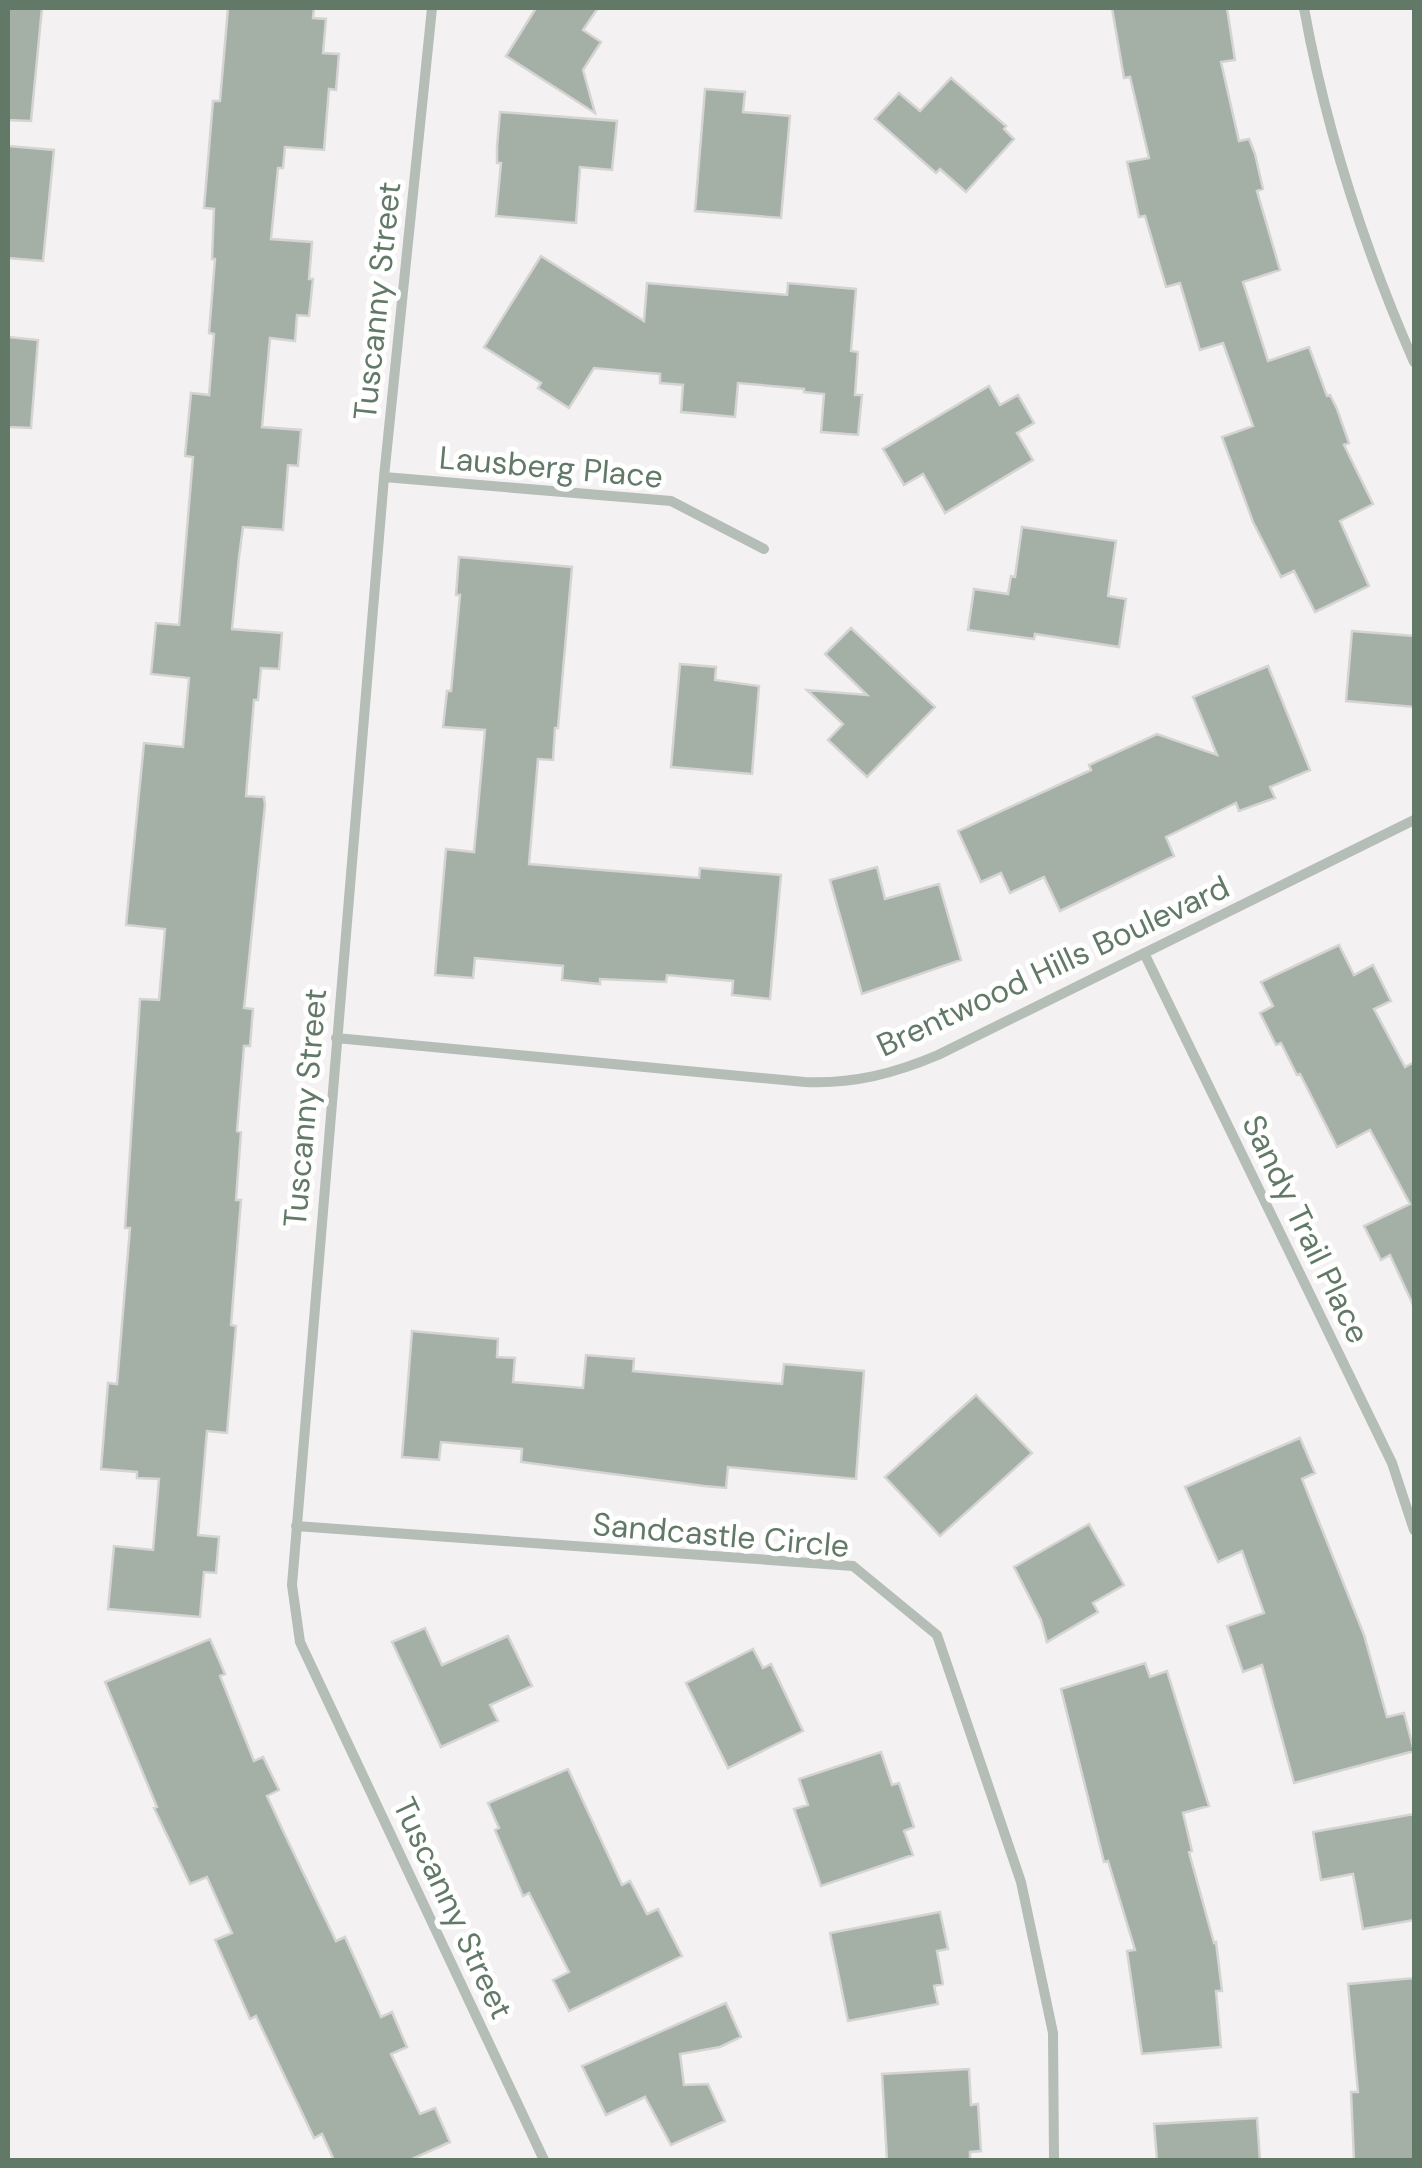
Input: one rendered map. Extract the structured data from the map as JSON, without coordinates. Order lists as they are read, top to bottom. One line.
{"streets":{"street":["Tuscanny Street","Lausberg Place","Brentwood Hills Boulevard","Sandy Trail Place","Sandcastle Circle"]},"crossings":[["Tuscanny Street","Lausberg Place"],["Tuscanny Street","Brentwood Hills Boulevard"],["Tuscanny Street","Sandcastle Circle"],["Brentwood Hills Boulevard","Sandy Trail Place"]]}
